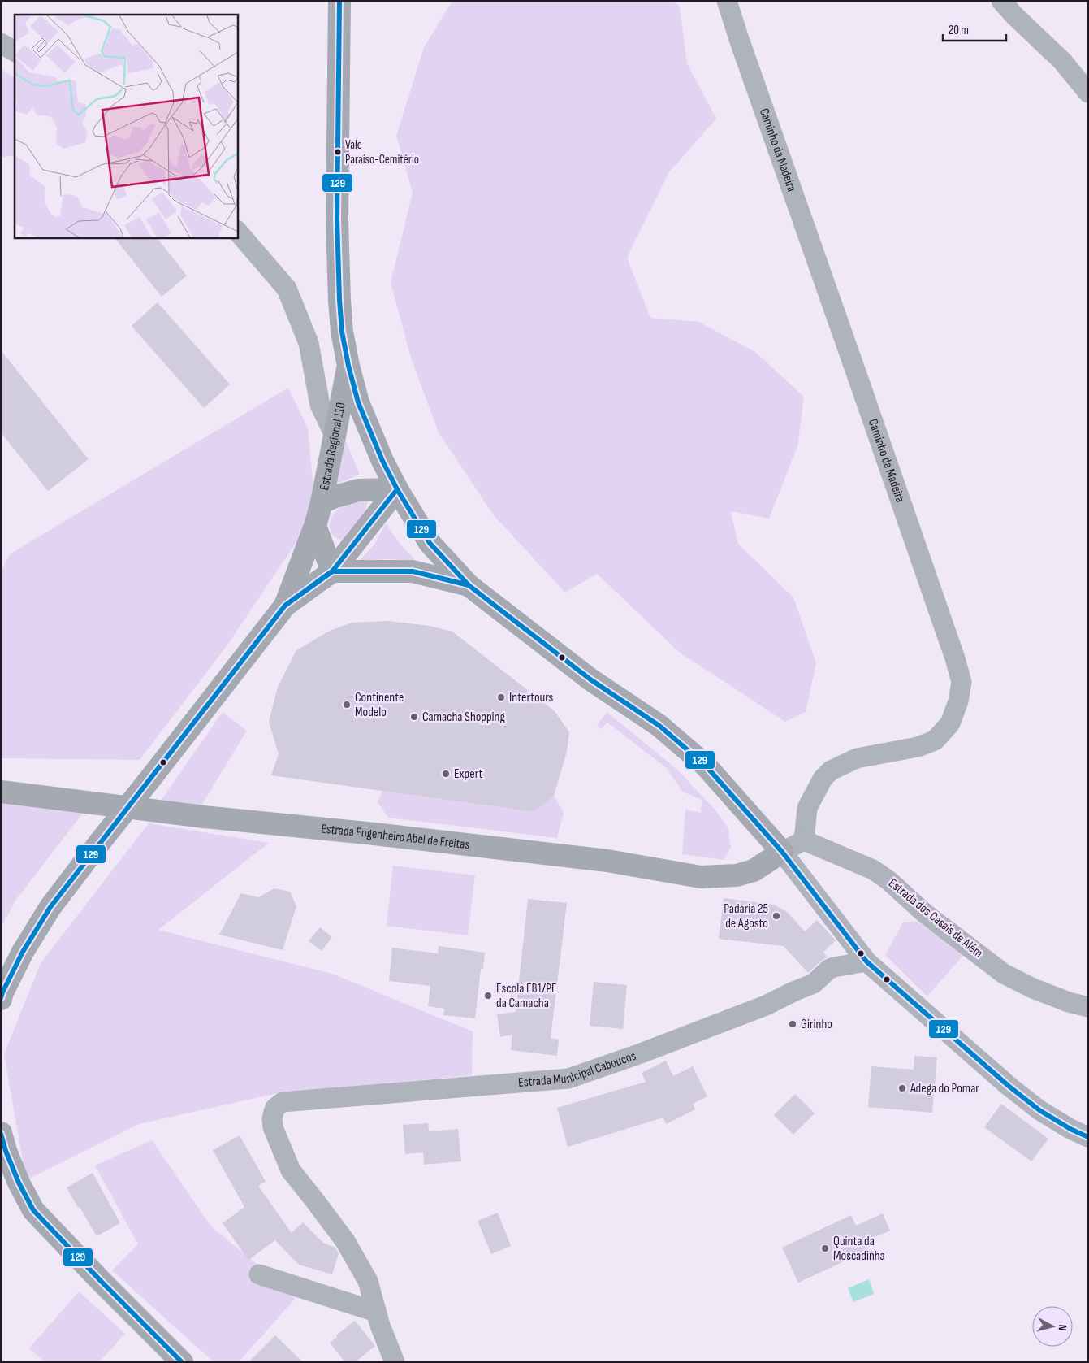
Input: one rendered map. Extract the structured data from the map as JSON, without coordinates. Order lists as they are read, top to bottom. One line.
{"streets":{"main road":["Estrada Regional 110","Estrada Engenheiro Abel de Freitas"],"street":["Caminho da Madeira","Estrada dos Casais de Além","Estrada Municipal Caboucos"]},"crossings":[["Caminho da Madeira","Estrada dos Casais de Além"]],"places":["Vale Paraíso-Cemitério","Intertours","Continente Modelo","Camacha Shopping","Expert","Padaria 25 de Agosto","Escola EB1/PE da Camacha","Girinho","Adega do Pomar","Quinta da Moscadinha"],"lines":["transit line 129"],"scale_bar":"20 m","north":"right"}
